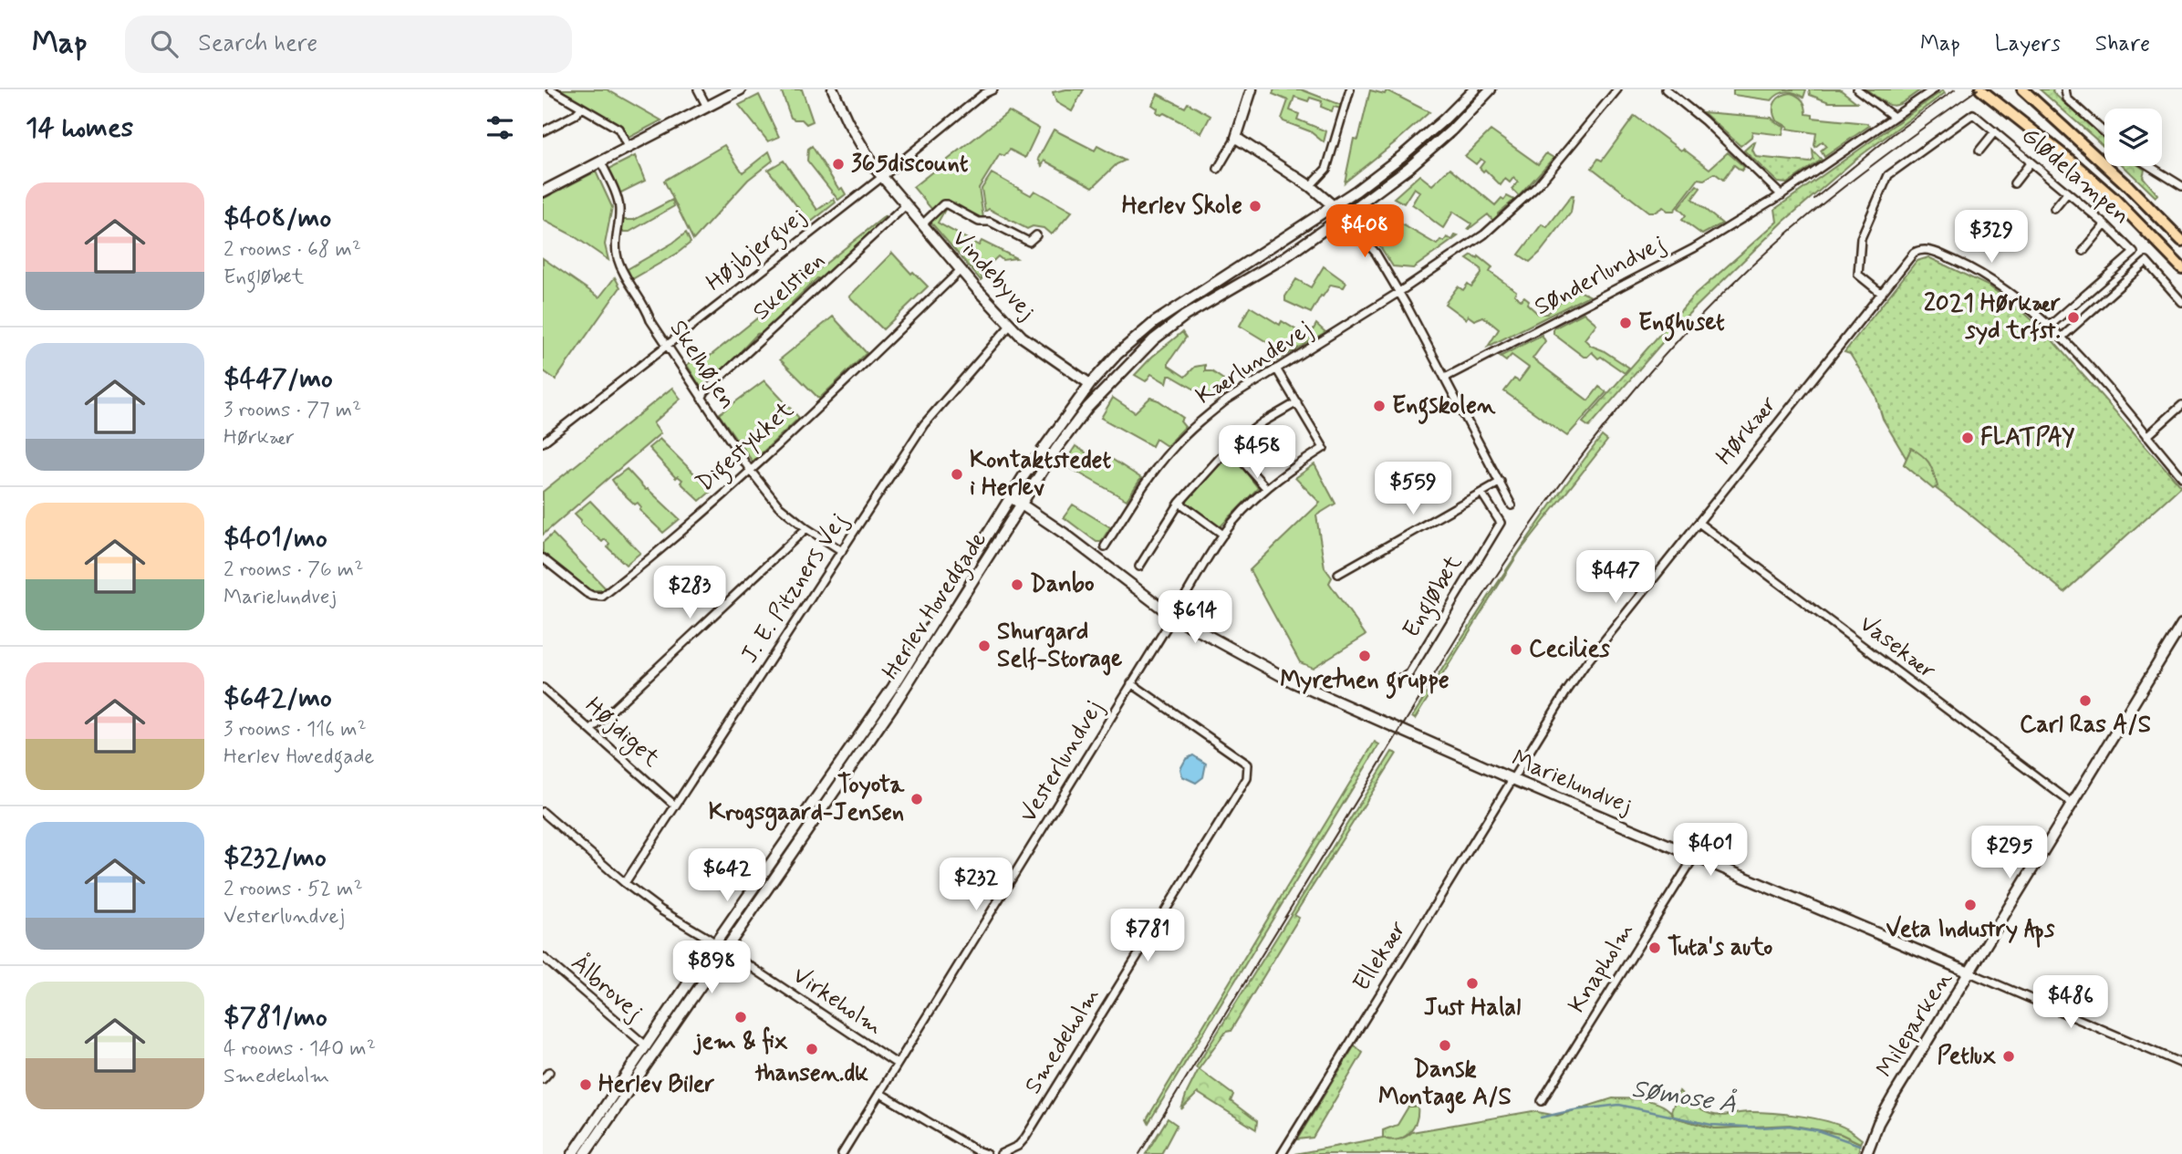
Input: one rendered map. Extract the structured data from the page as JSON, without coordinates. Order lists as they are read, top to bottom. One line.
{"streets":{"main road":["Vindebyvej","Herlev Hovedgade","Marielundvej","Mileparken"],"street":["Glødelampen","Højbjergvej","Sønderlundvej","Skelstien","Kærlundevej","Skelhøjen","Hørkær","Digestykket","J. E. Pitzners Vej","Engløbet","Vasekær","Højdiget","Vesterlundvej","Ellekær","Knapholm","Ålbrovej","Virkeholm","Smedeholm"]},"crossings":[["Glødelampen","Hørkær"],["Højbjergvej","Vindebyvej"],["Højbjergvej","Skelhøjen"],["Vindebyvej","Skelstien"],["Vindebyvej","Digestykket"],["Vindebyvej","J. E. Pitzners Vej"],["Vindebyvej","Herlev Hovedgade"],["Skelstien","Skelhøjen"],["Skelhøjen","Digestykket"],["Skelhøjen","J. E. Pitzners Vej"],["Hørkær","Vasekær"],["Hørkær","Marielundvej"],["Hørkær","Ellekær"],["J. E. Pitzners Vej","Højdiget"],["J. E. Pitzners Vej","Virkeholm"],["Herlev Hovedgade","Marielundvej"],["Herlev Hovedgade","Ålbrovej"],["Herlev Hovedgade","Virkeholm"],["Vasekær","Mileparken"],["Vesterlundvej","Marielundvej"],["Vesterlundvej","Virkeholm"],["Vesterlundvej","Smedeholm"],["Marielundvej","Ellekær"],["Marielundvej","Knapholm"],["Marielundvej","Mileparken"]],"water":["Sømose Å"],"places":["365discount","Herlev Skole","2021 Hørkær syd trfst.","Enghuset","Engskolen","FLATPAY","Kontaktstedet i Herlev","Danbo","Shurgard Self-Storage","Cecilies","Myretuen gruppe","Carl Ras A/S","Toyota Krogsgaard-Jensen","Veta Industry Aps","Tuta's auto","Just Halal","jem & fix","Dansk Montage A/S","thansen.dk","Petlux","Herlev Biler"],"page":{"header":"Map","search":"Search here","nav":["Map","Layers","Share"],"heading":"14 homes","list":[{"name":"$408/mo","note":"2 rooms · 68 m² · Engløbet"},{"name":"$447/mo","note":"3 rooms · 77 m² · Hørkær"},{"name":"$401/mo","note":"2 rooms · 76 m² · Marielundvej"},{"name":"$642/mo","note":"3 rooms · 116 m² · Herlev Hovedgade"},{"name":"$232/mo","note":"2 rooms · 52 m² · Vesterlundvej"},{"name":"$781/mo","note":"4 rooms · 140 m² · Smedeholm"}],"price":["$408","$329","$458","$559","$447","$283","$614","$401","$295","$642","$232","$781","$898","$486"]}}
